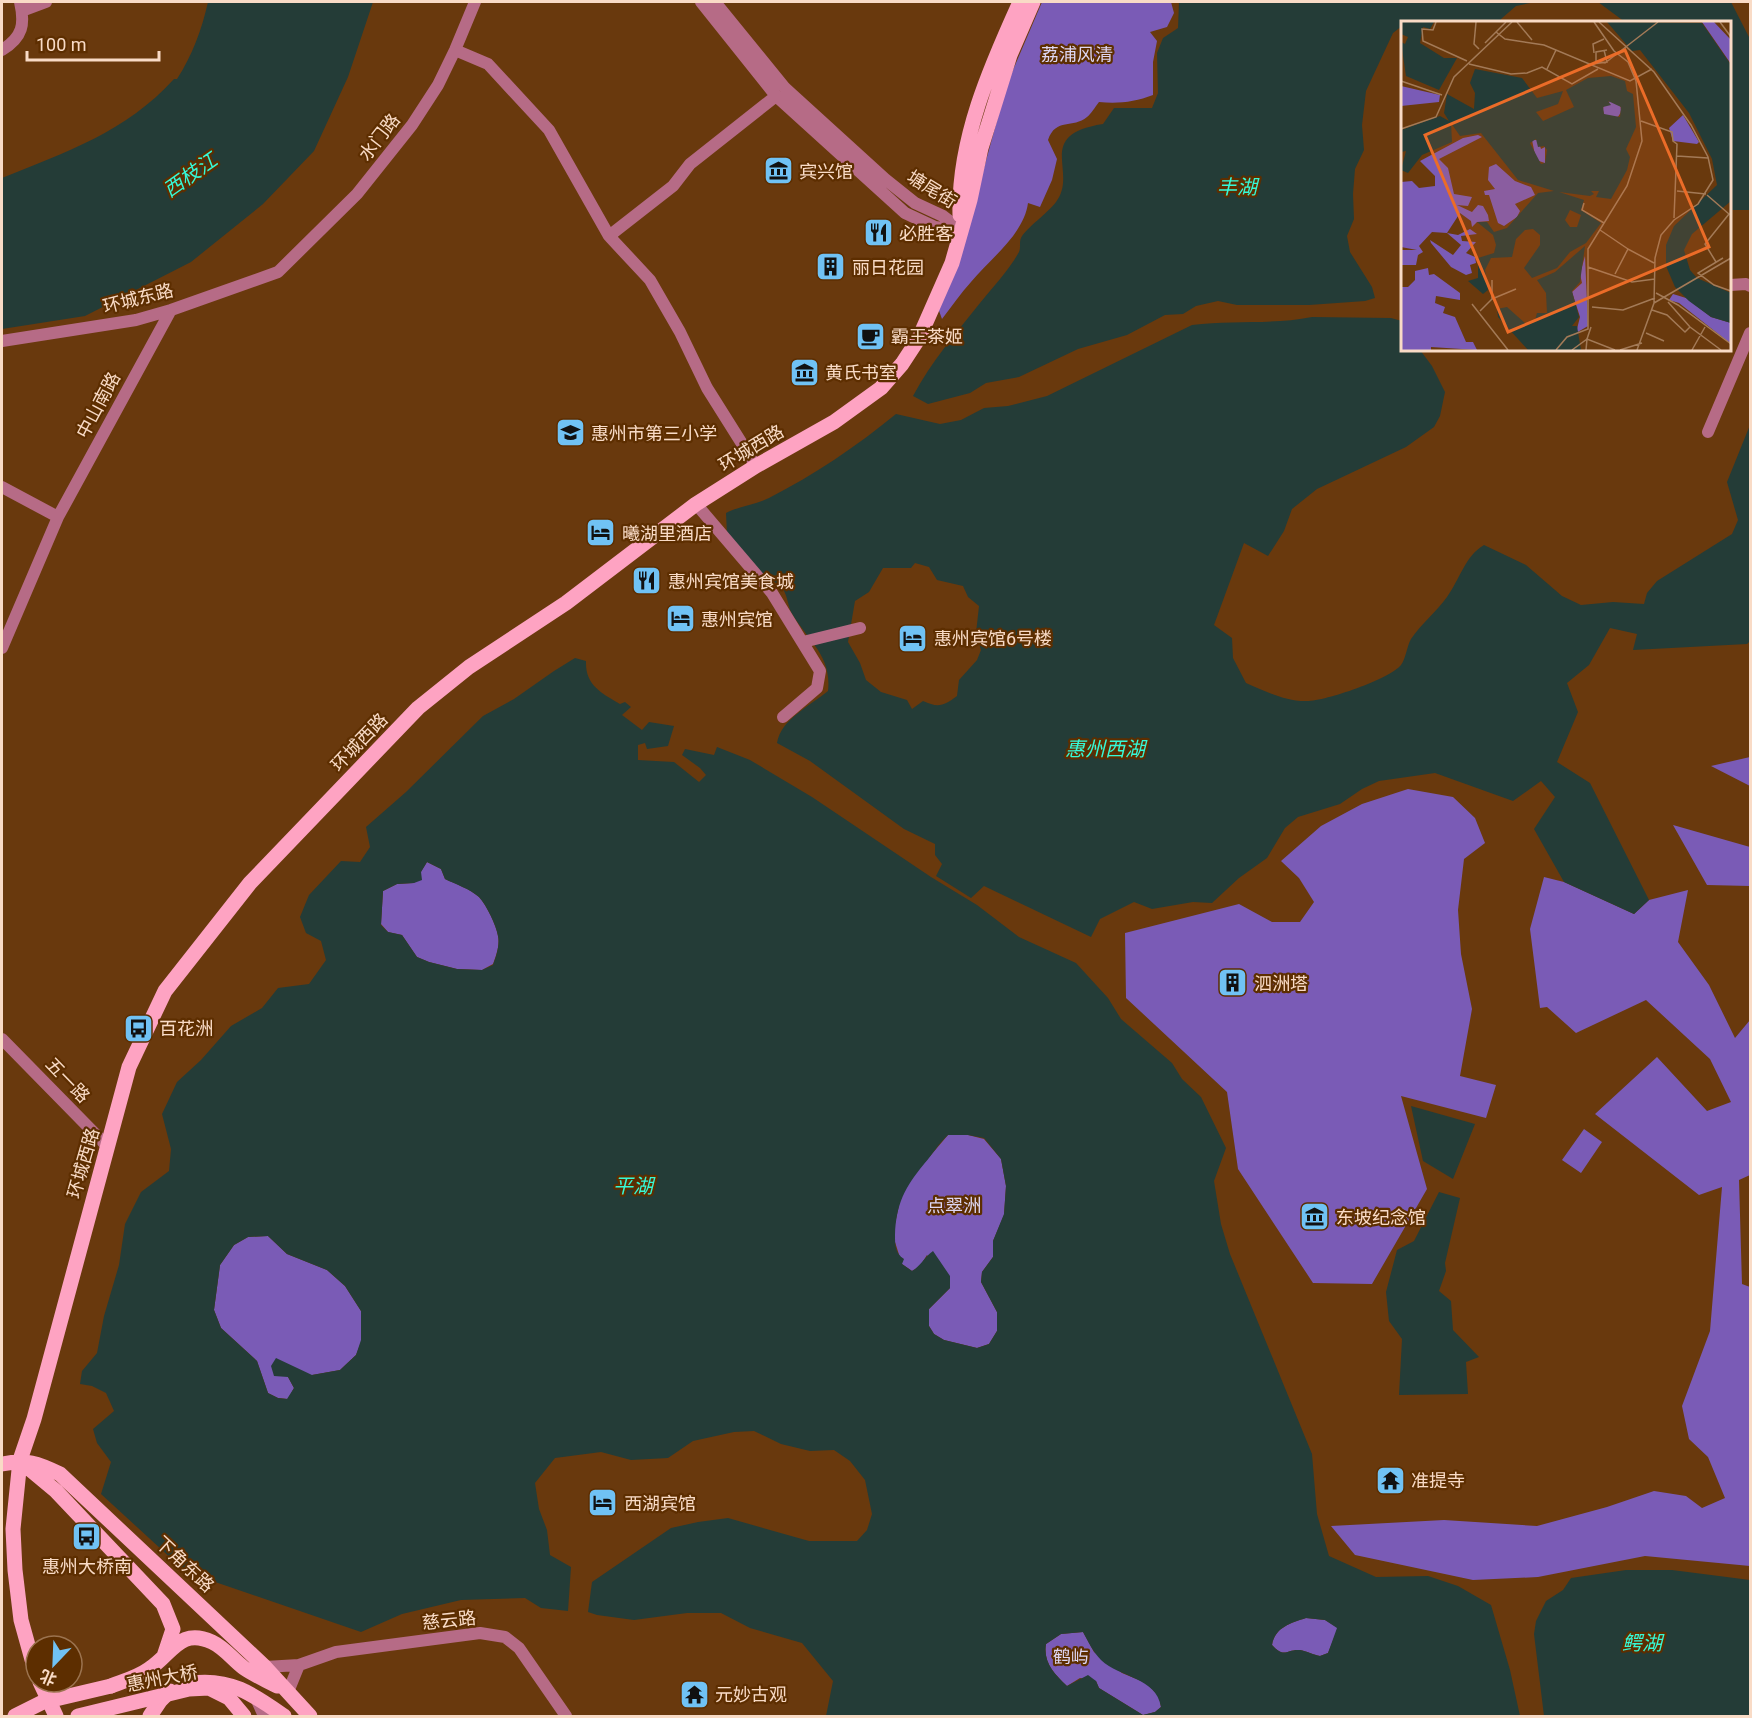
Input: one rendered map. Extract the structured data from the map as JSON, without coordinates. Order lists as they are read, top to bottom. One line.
{"streets":{"main road":["环城西路","下角东路","惠州大桥"],"street":["水门路","塘尾街","环城东路","中山南路","五一路","慈云路"]},"crossings":[["水门路","环城东路"],["塘尾街","环城西路"],["环城东路","中山南路"],["环城西路","五一路"],["环城西路","下角东路"],["下角东路","慈云路"],["下角东路","惠州大桥"]],"water":["西枝江","丰湖","惠州西湖","平湖","鳄湖"],"parks":["荔浦风清","点翠洲","鹤屿"],"places":{"museum":["宾兴馆","黄氏书室","东坡纪念馆"],"restaurant":["必胜客","惠州宾馆美食城"],"building":["丽日花园","泗洲塔"],"cafe":["霸王茶姬"],"school or university":["惠州市第三小学"],"hotel":["曦湖里酒店","惠州宾馆","惠州宾馆6号楼","西湖宾馆"],"bus stop":["百花洲","惠州大桥南"],"temple":["准提寺","元妙古观"]},"scale_bar":"100 m","north":"bottom left"}
